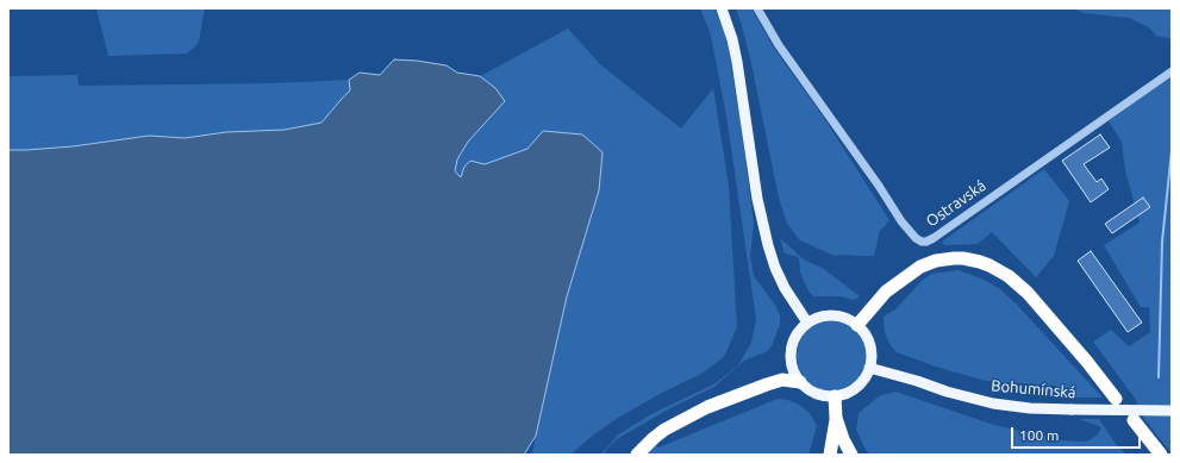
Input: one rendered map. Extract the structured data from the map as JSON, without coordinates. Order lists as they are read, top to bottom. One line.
{"streets":{"main road":["Bohumínská"],"street":["Ostravská"]},"scale_bar":"100 m"}
